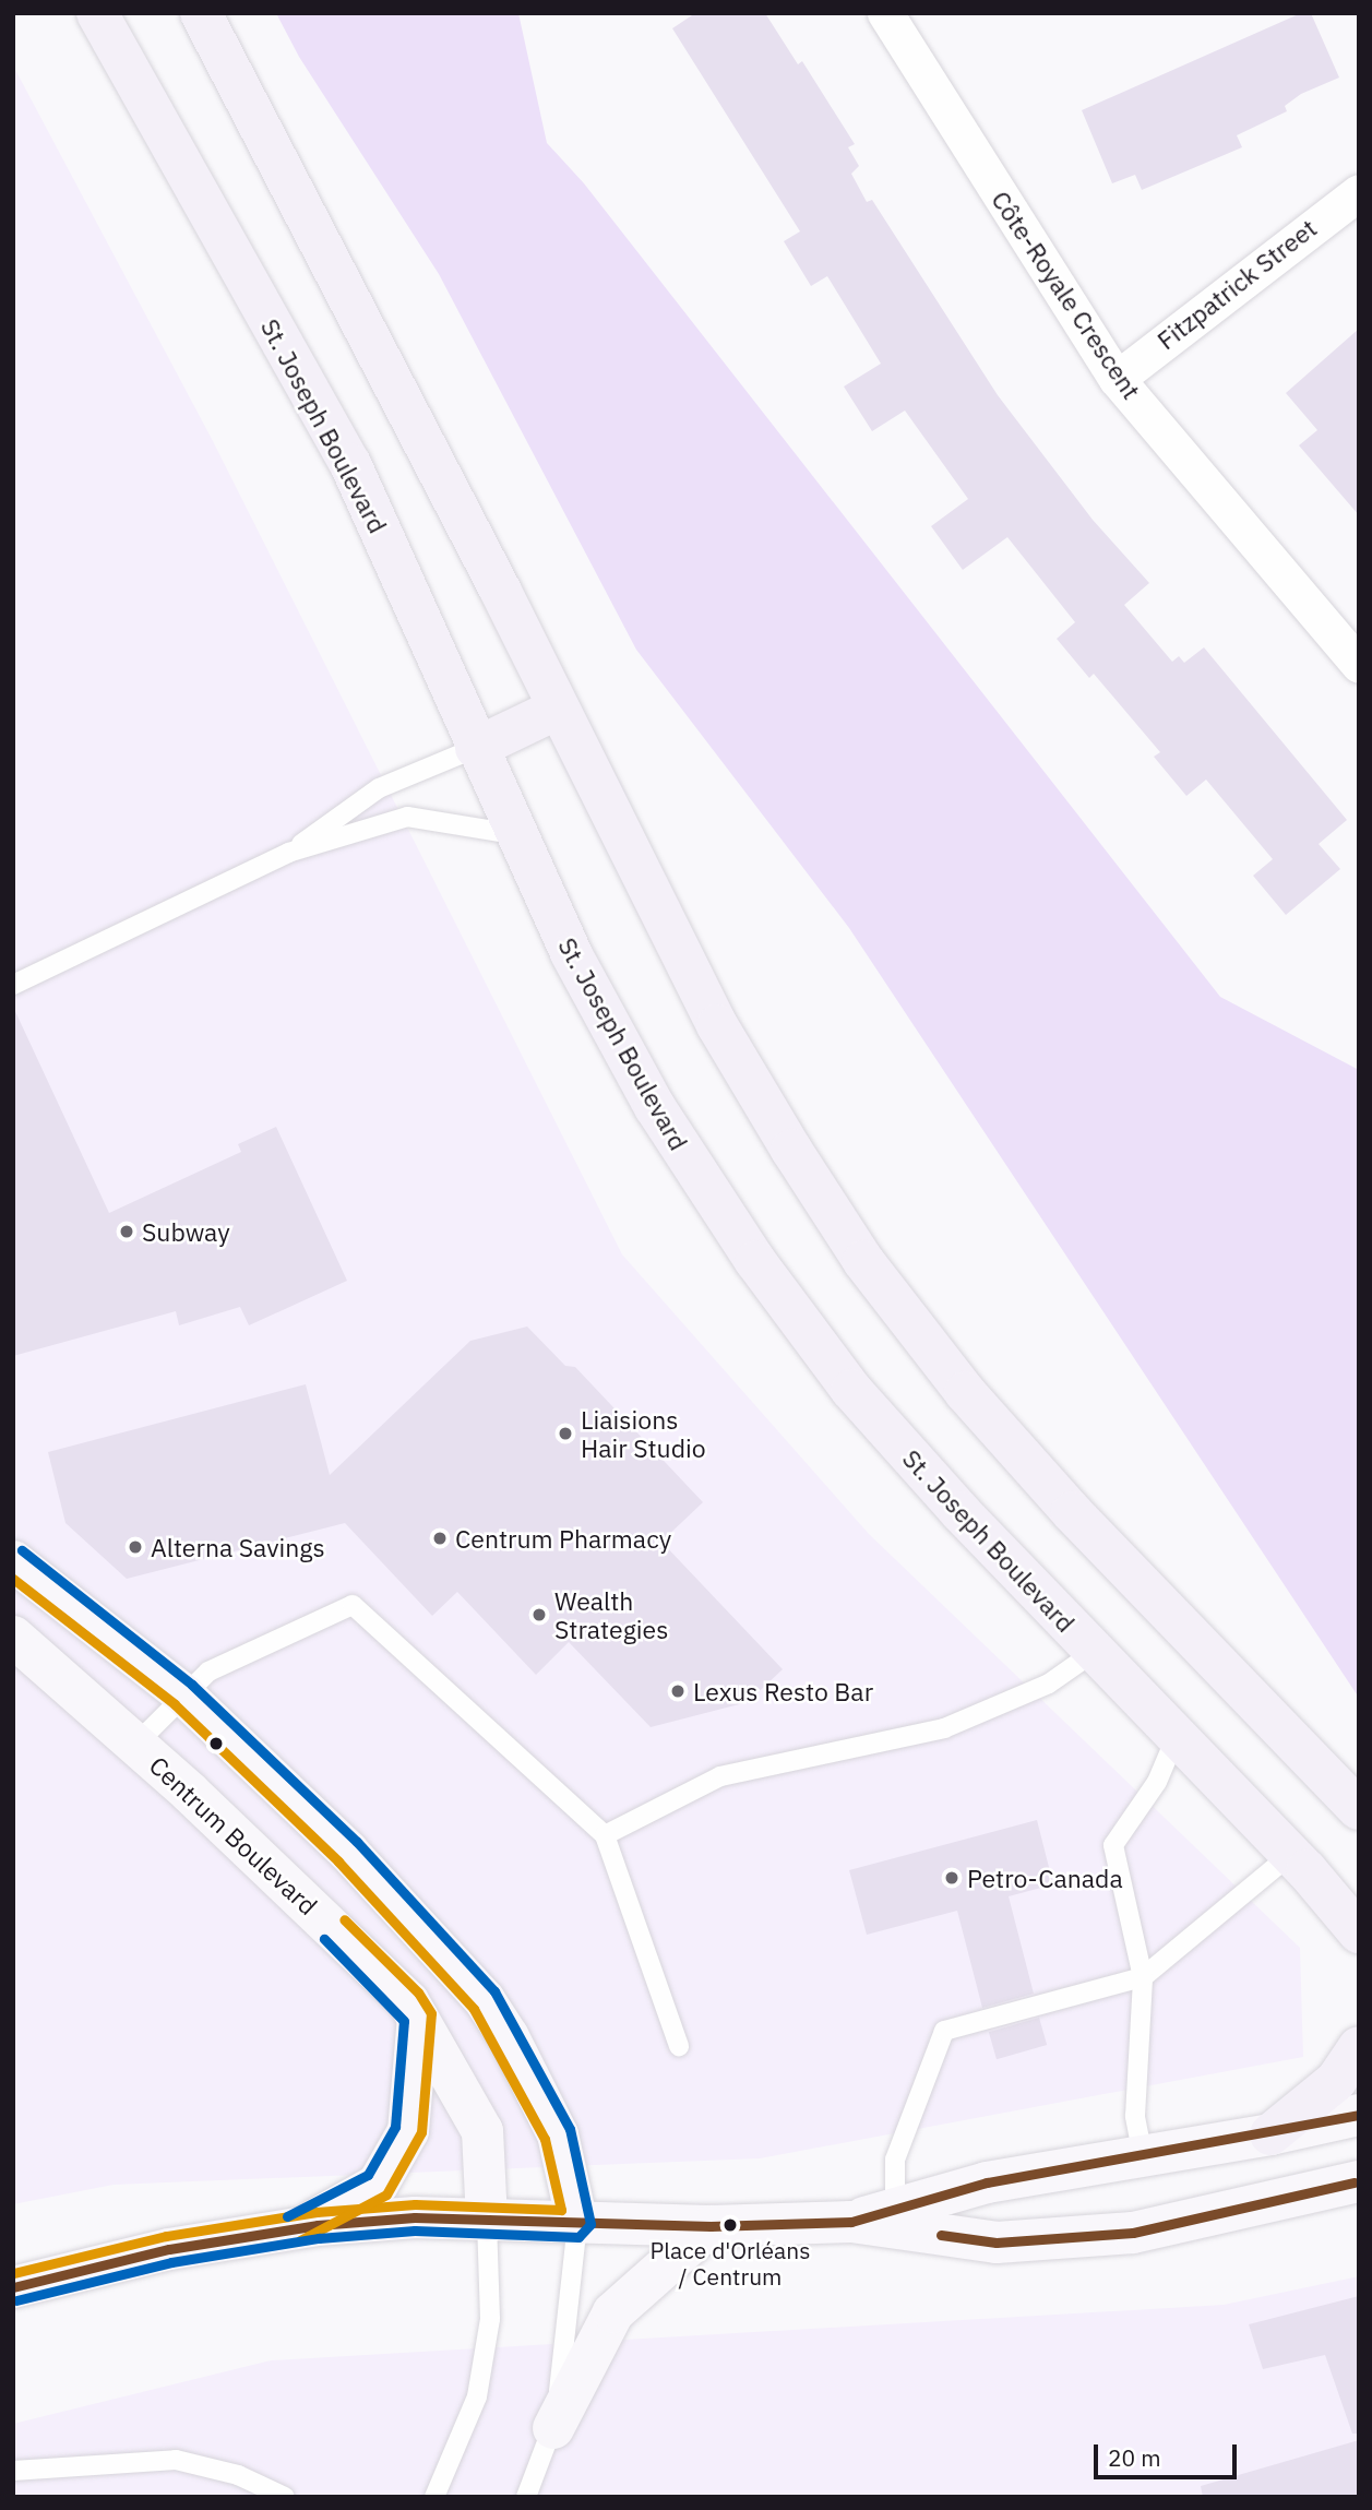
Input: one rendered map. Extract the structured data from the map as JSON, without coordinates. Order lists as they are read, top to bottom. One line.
{"streets":{"main road":["St. Joseph Boulevard","Centrum Boulevard"],"street":["Fitzpatrick Street","Côte-Royale Crescent"]},"crossings":[["Fitzpatrick Street","Côte-Royale Crescent"]],"places":["Subway","Liaisions Hair Studio","Centrum Pharmacy","Alterna Savings","Wealth Strategies","Lexus Resto Bar","Petro-Canada","Place d'Orléans / Centrum"],"scale_bar":"20 m"}
